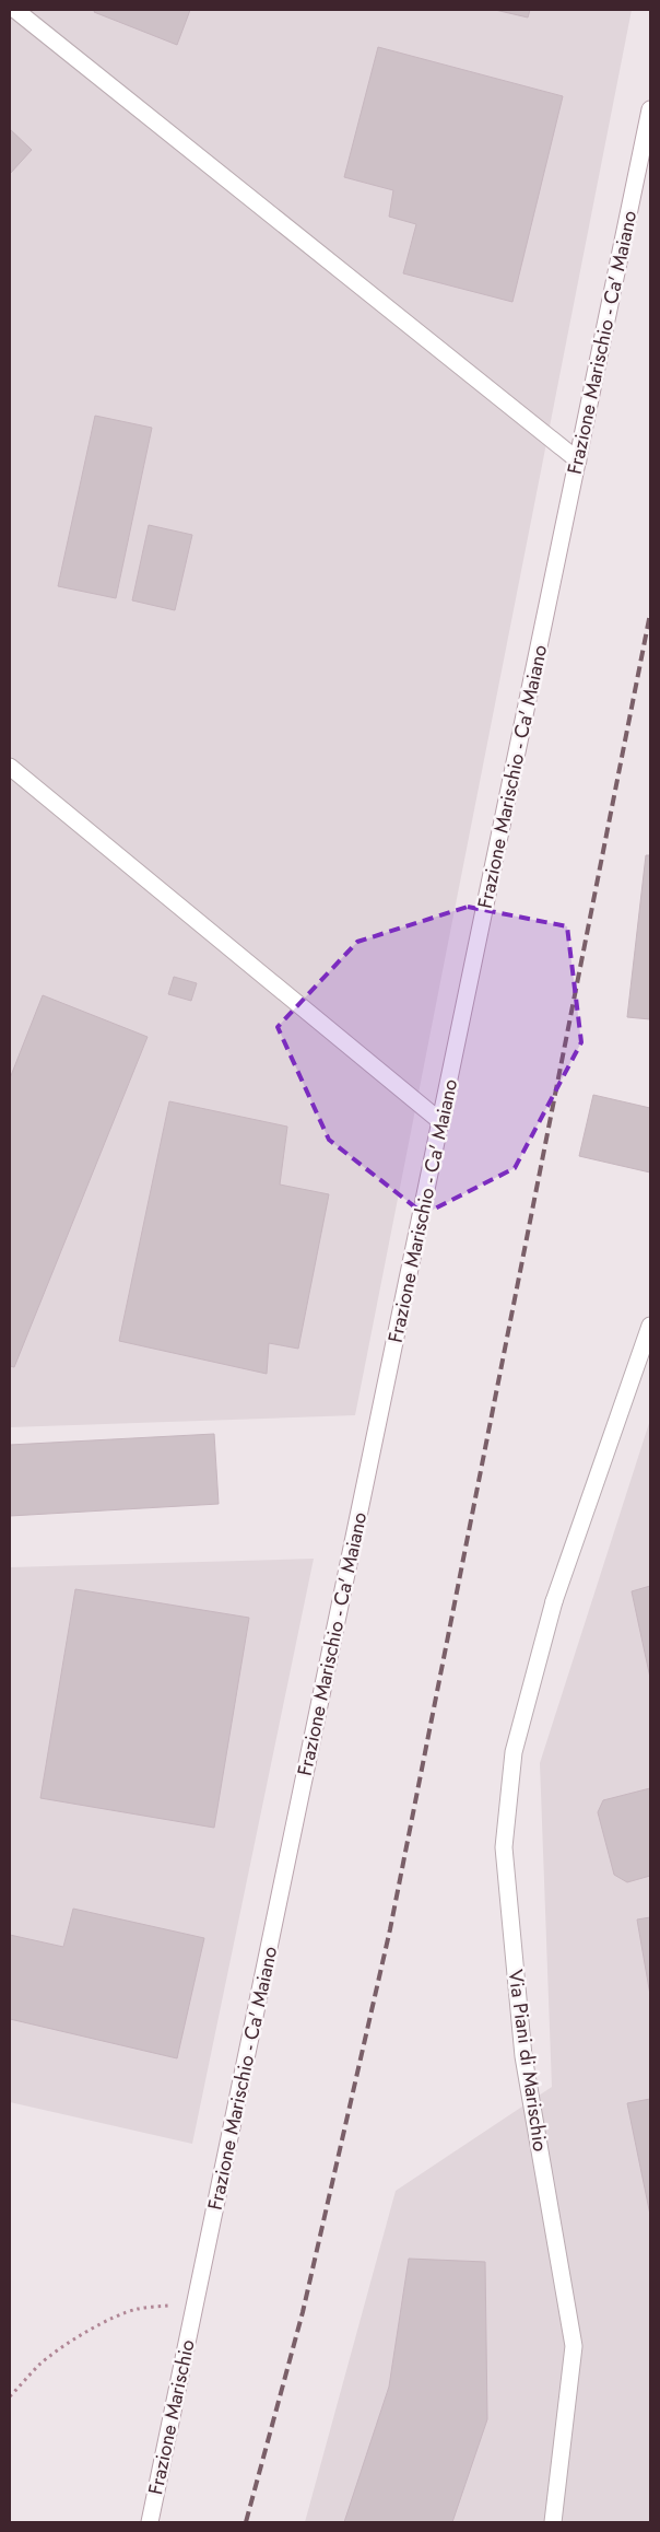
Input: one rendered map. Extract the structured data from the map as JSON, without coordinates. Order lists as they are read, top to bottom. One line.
{"streets":{"main road":["Frazione Marischio - Ca' Maiano","Via Piani di Marischio","Frazione Marischio"]},"crossings":[["Frazione Marischio - Ca' Maiano","Frazione Marischio"]]}
